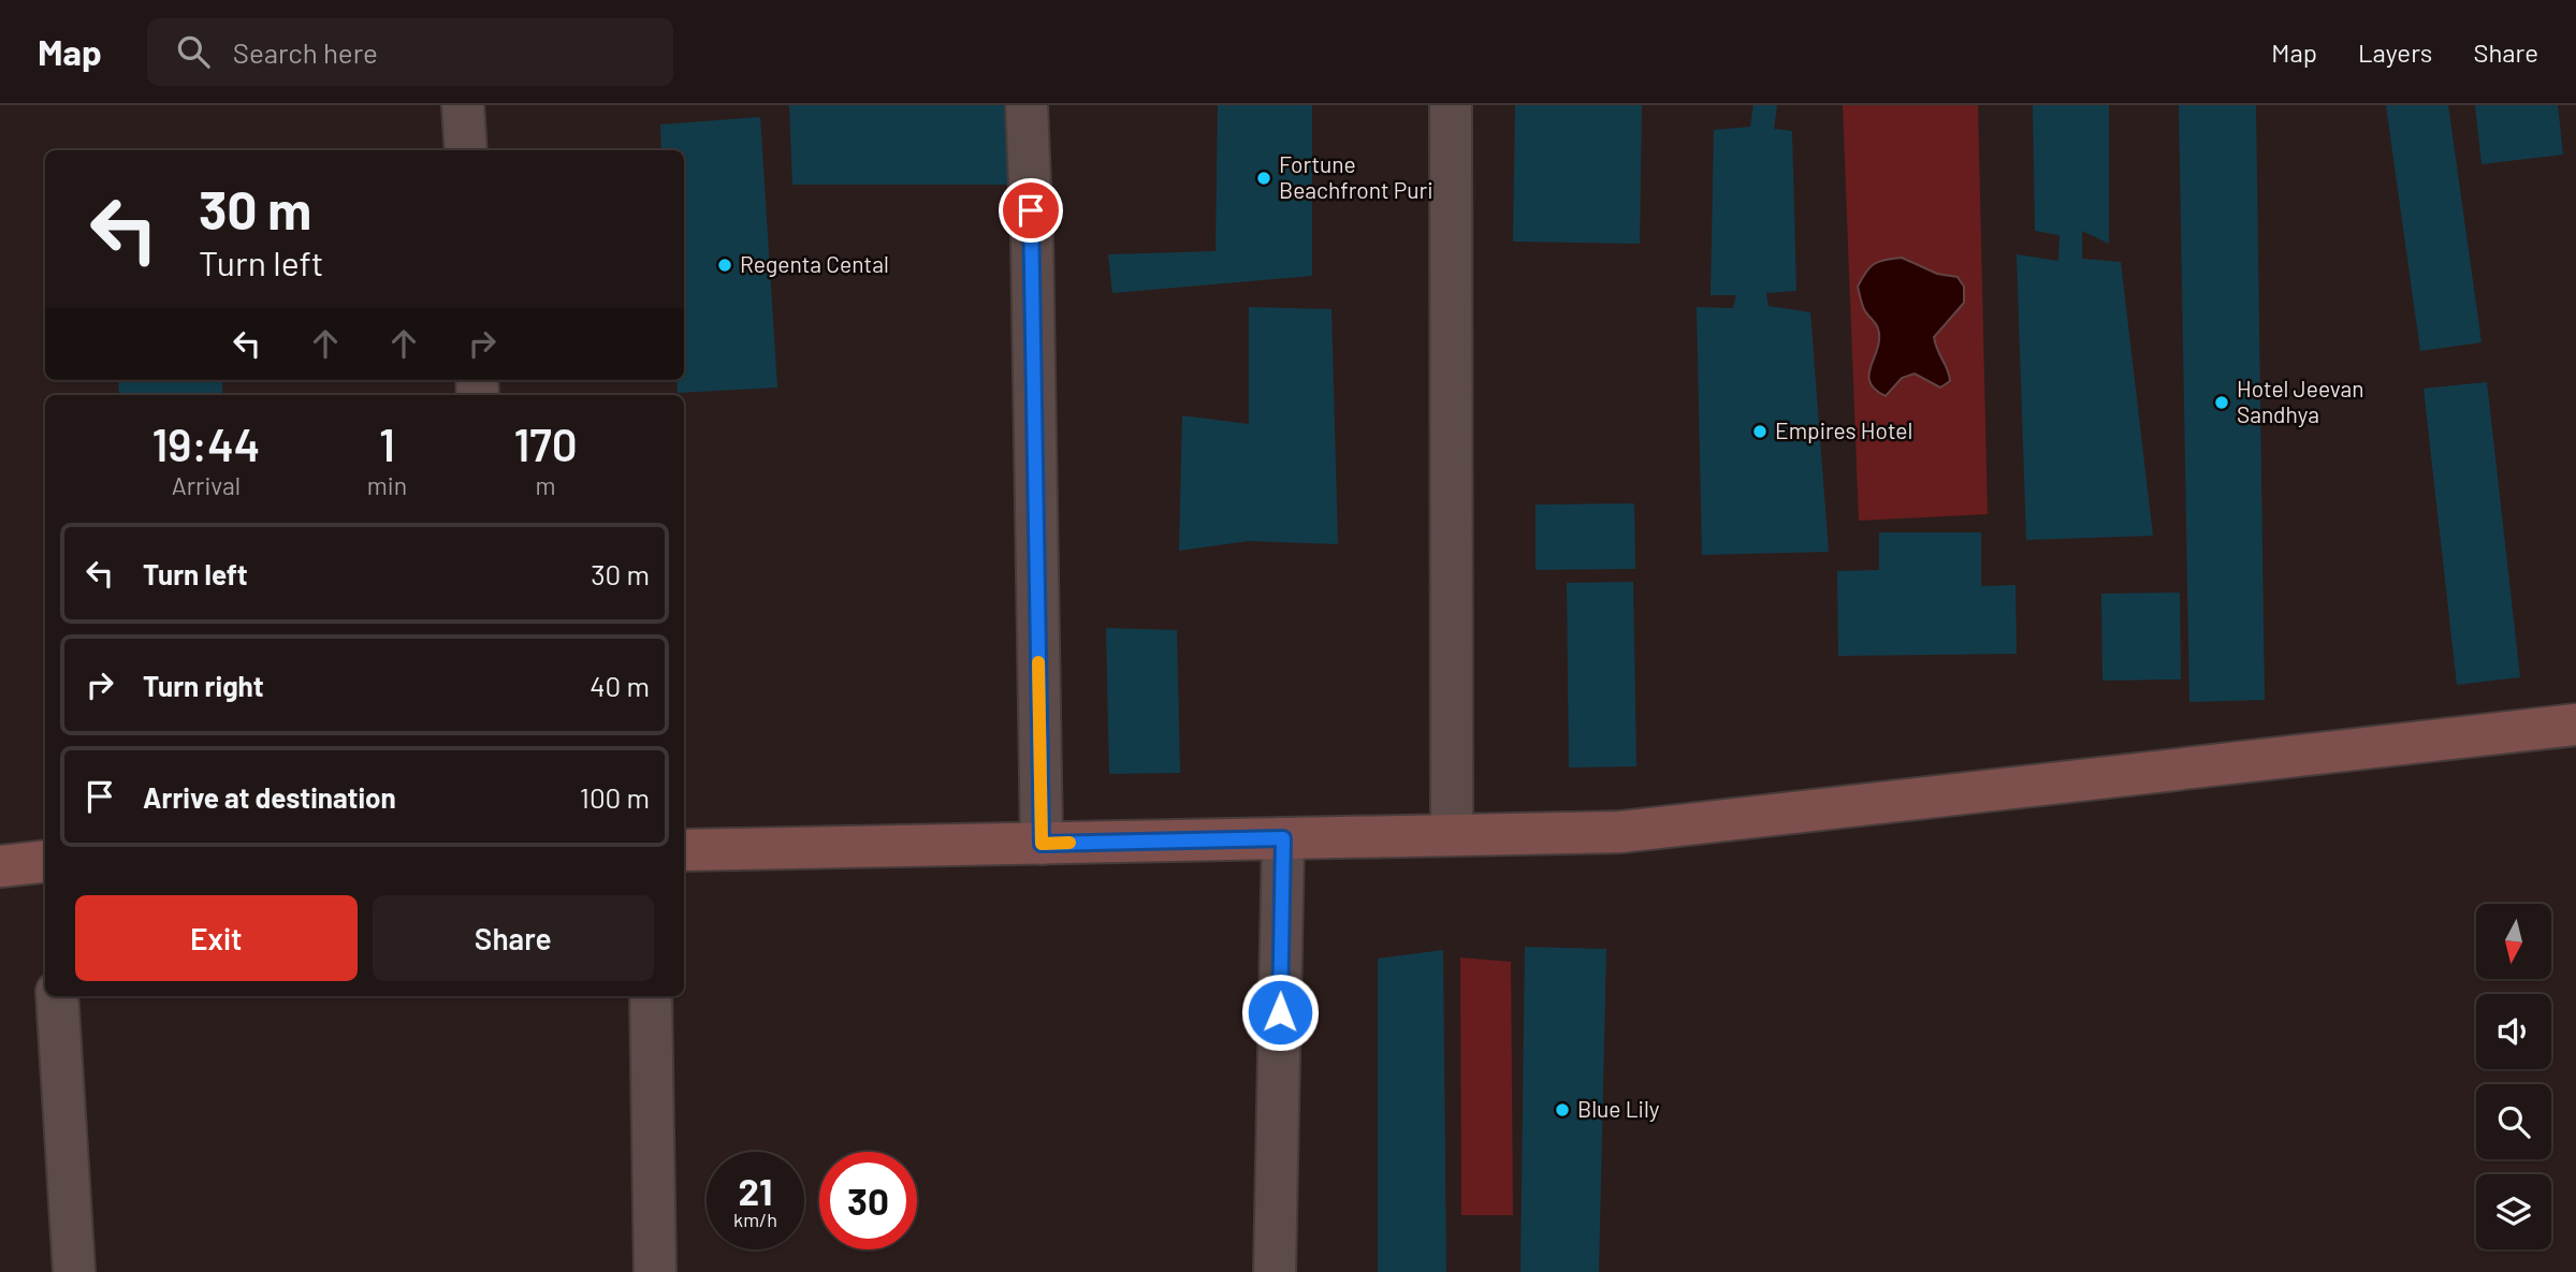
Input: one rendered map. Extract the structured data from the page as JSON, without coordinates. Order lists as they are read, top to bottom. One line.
{"places":["Fortune Beachfront Puri","Regenta Cental","Hotel Jeevan Sandhya","Empires Hotel","Blue Lily"],"north":"bottom","page":{"header":"Map","search":"Search here","nav":["Map","Layers","Share"],"turn":["30 m","Turn left"],"eta":["19:44","Arrival","1","min","170","m"],"list":[{"name":"Turn left","value":"30 m"},{"name":"Turn right","value":"40 m"},{"name":"Arrive at destination","value":"100 m"}],"buttons":["Exit","Share"],"speed":"21 km/h","limit":"30"}}
